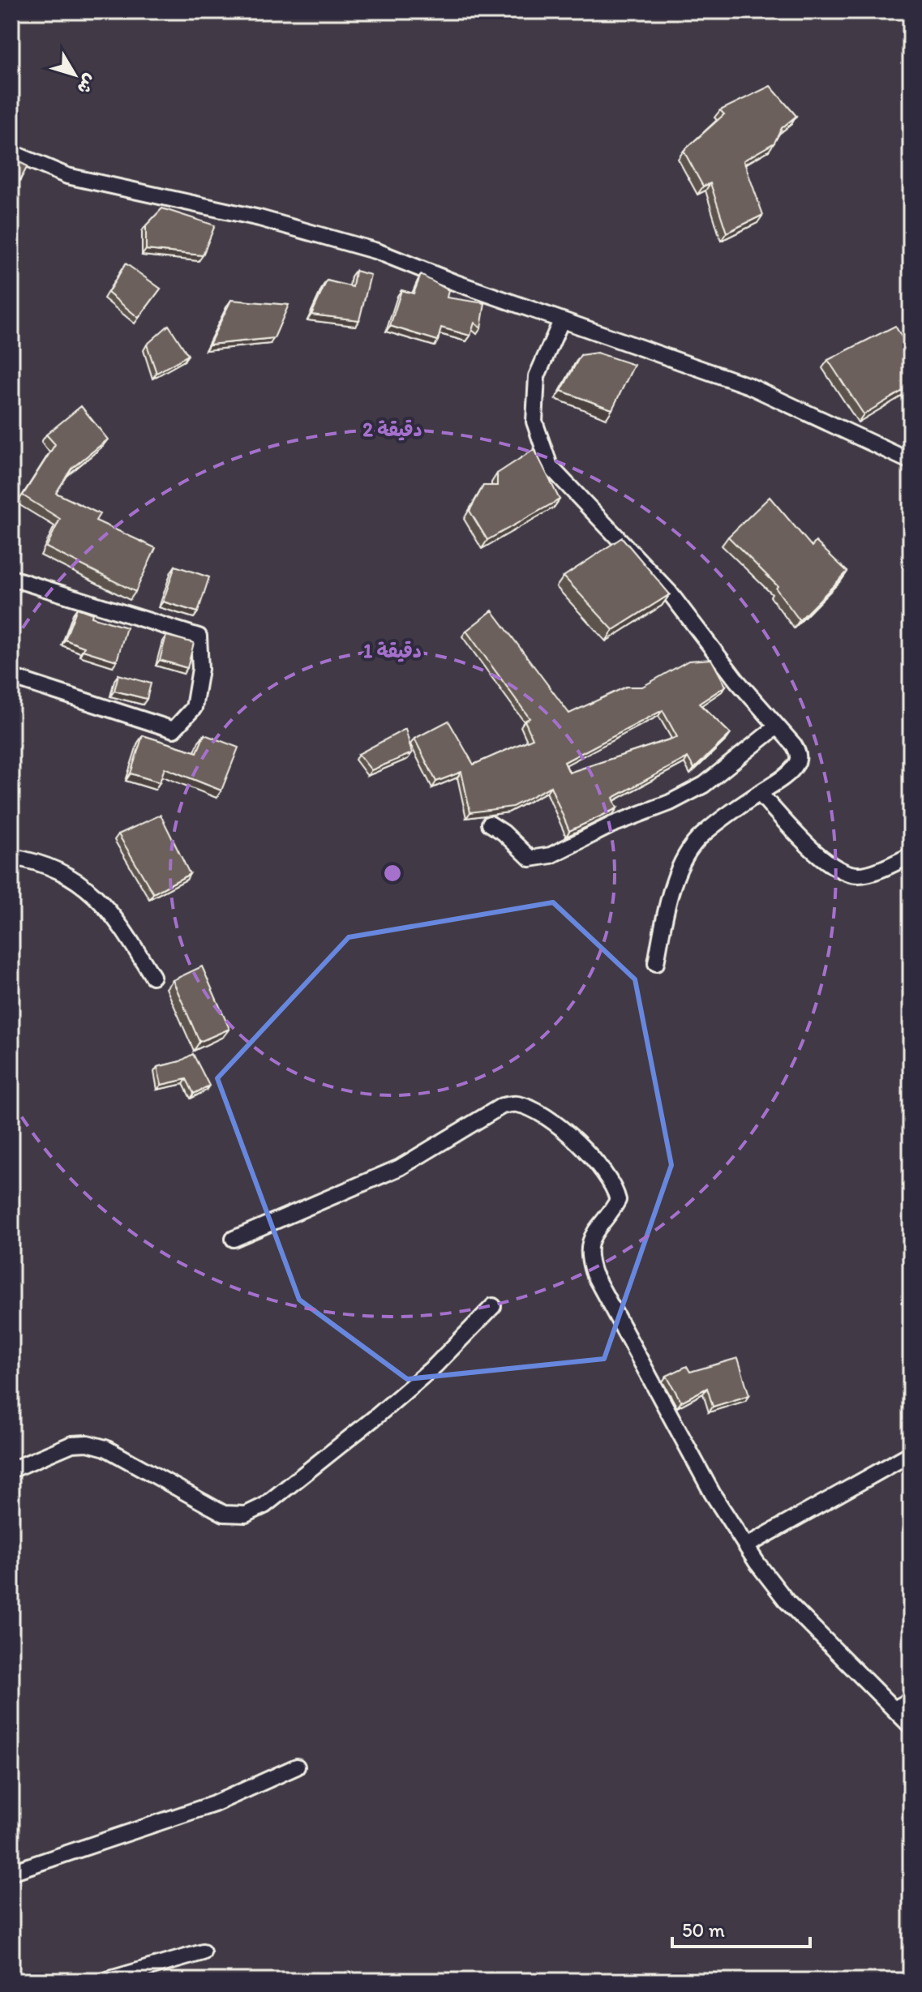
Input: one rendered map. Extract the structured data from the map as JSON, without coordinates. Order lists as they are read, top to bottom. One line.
{"scale_bar":"50 m","north":"bottom right","rings":["2 دقيقة","1 دقيقة"]}
